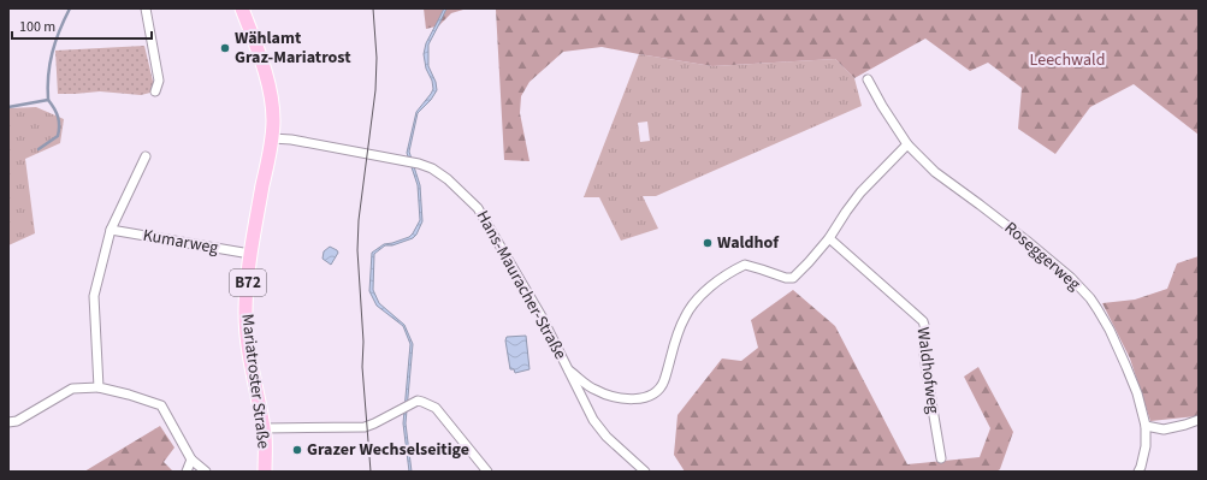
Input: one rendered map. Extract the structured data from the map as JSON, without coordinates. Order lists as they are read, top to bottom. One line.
{"streets":{"main road":["B72","Mariatroster Straße"],"street":["Kumarweg","Roseggerweg","Hans-Mauracher-Straße","Waldhofweg"]},"crossings":[["Kumarweg","Mariatroster Straße"],["Hans-Mauracher-Straße","Mariatroster Straße"]],"parks":["Leechwald"],"places":["Wählamt Graz-Mariatrost","Waldhof","Grazer Wechselseitige"],"scale_bar":"100 m"}
